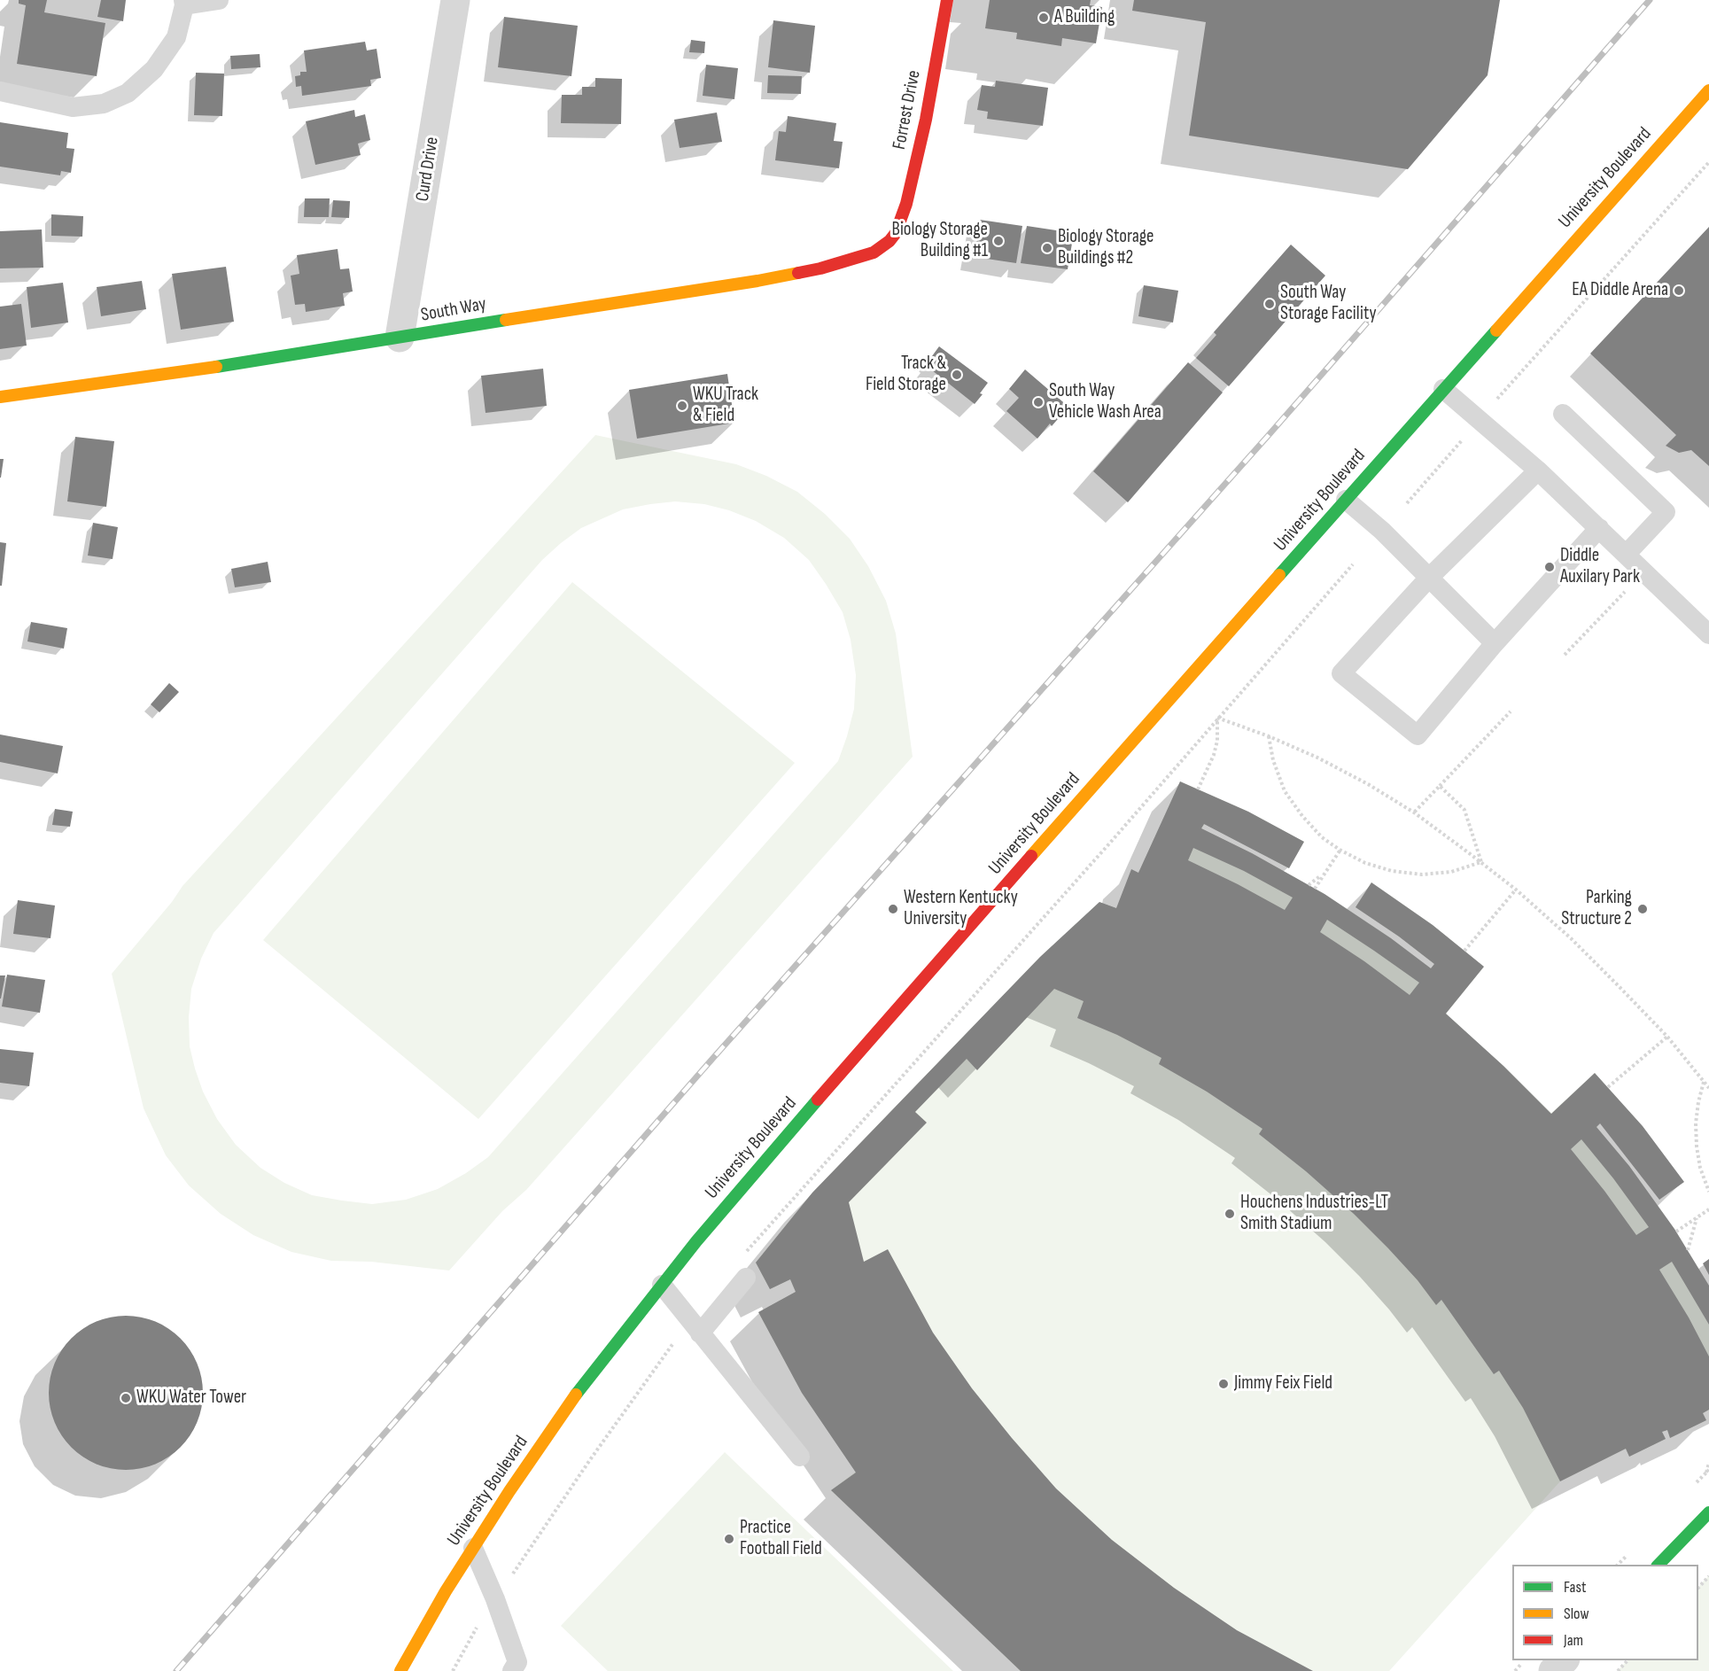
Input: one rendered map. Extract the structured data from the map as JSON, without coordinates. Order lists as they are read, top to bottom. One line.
{"streets":{"main road":["Forrest Drive","University Boulevard","South Way"],"street":["Curd Drive"]},"crossings":[["Forrest Drive","South Way"],["Curd Drive","South Way"]],"places":["A Building","Biology Storage Building #1","Biology Storage Buildings #2","EA Diddle Arena","South Way Storage Facility","Track & Field Storage","South Way Vehicle Wash Area","WKU Track & Field","Diddle Auxilary Park","Western Kentucky University","Parking Structure 2","Houchens Industries-LT Smith Stadium","Jimmy Feix Field","WKU Water Tower","Practice Football Field"],"legend":["Fast","Slow","Jam"]}
